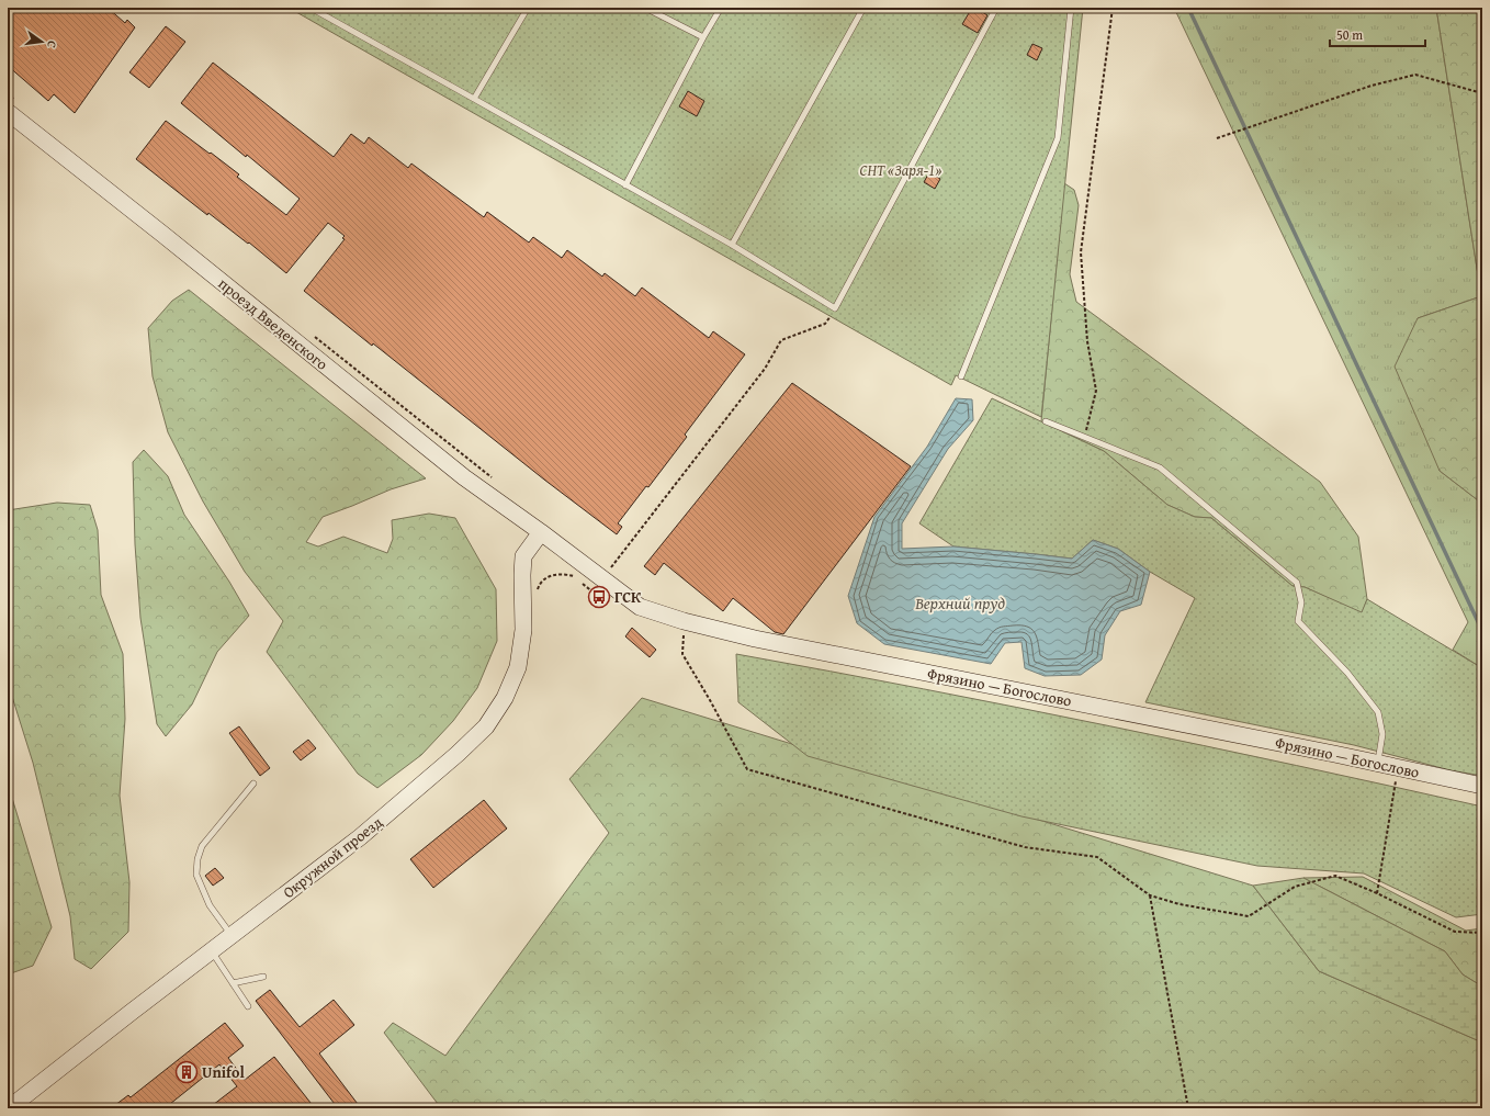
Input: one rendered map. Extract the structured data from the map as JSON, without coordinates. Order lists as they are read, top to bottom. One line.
{"streets":{"street":["проезд Введенского","Фрязино — Богослово","Окружной проезд"]},"crossings":[["проезд Введенского","Фрязино — Богослово"],["проезд Введенского","Окружной проезд"],["Фрязино — Богослово","Окружной проезд"]],"water":["Верхний пруд"],"parks":["СНТ «Заря-1»"],"places":{"bus stop":["ГСК"],"building":["Unifol"]},"scale_bar":"50 m","north":"right"}
